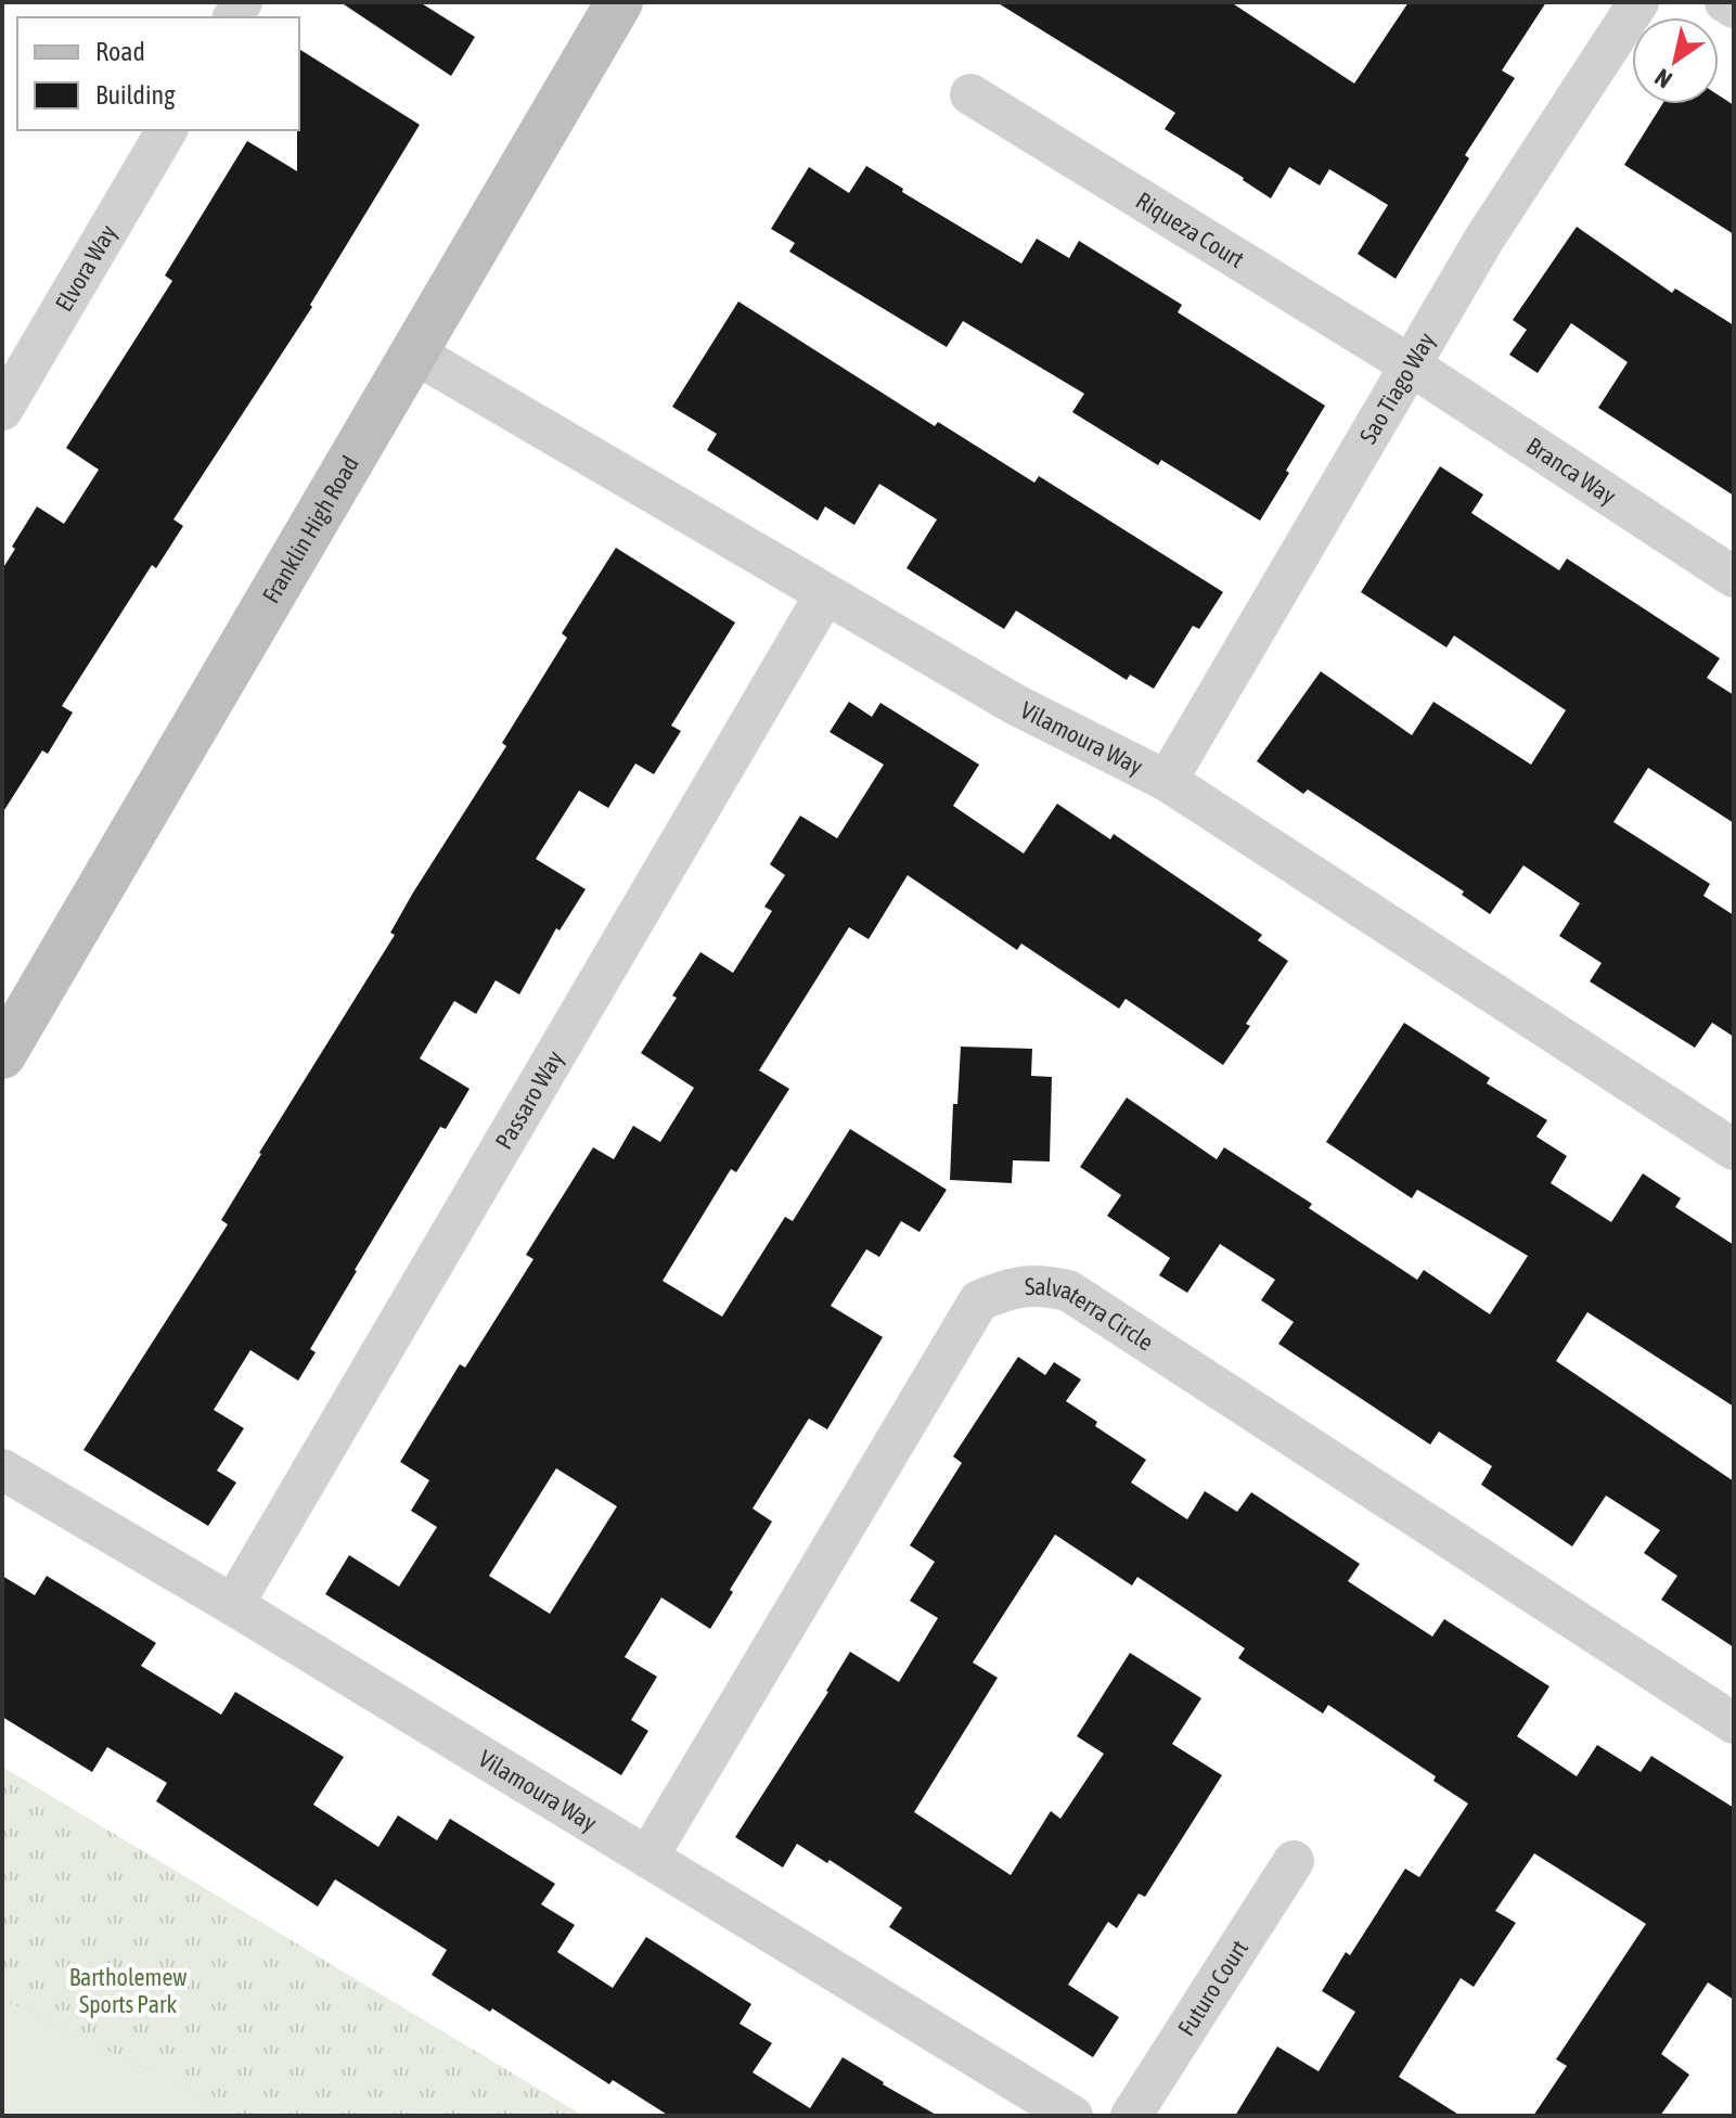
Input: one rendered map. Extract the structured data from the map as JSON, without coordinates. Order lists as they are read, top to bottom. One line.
{"streets":{"street":["Riqueza Court","Elvora Way","Sao Tiago Way","Branca Way","Franklin High Road","Vilamoura Way","Passaro Way","Salvaterra Circle","Futuro Court"]},"crossings":[["Riqueza Court","Sao Tiago Way"],["Riqueza Court","Branca Way"],["Sao Tiago Way","Branca Way"],["Sao Tiago Way","Vilamoura Way"],["Franklin High Road","Vilamoura Way"],["Vilamoura Way","Passaro Way"],["Vilamoura Way","Salvaterra Circle"]],"parks":["Bartholemew Sports Park"],"legend":["Road","Building"],"north":"bottom left"}
